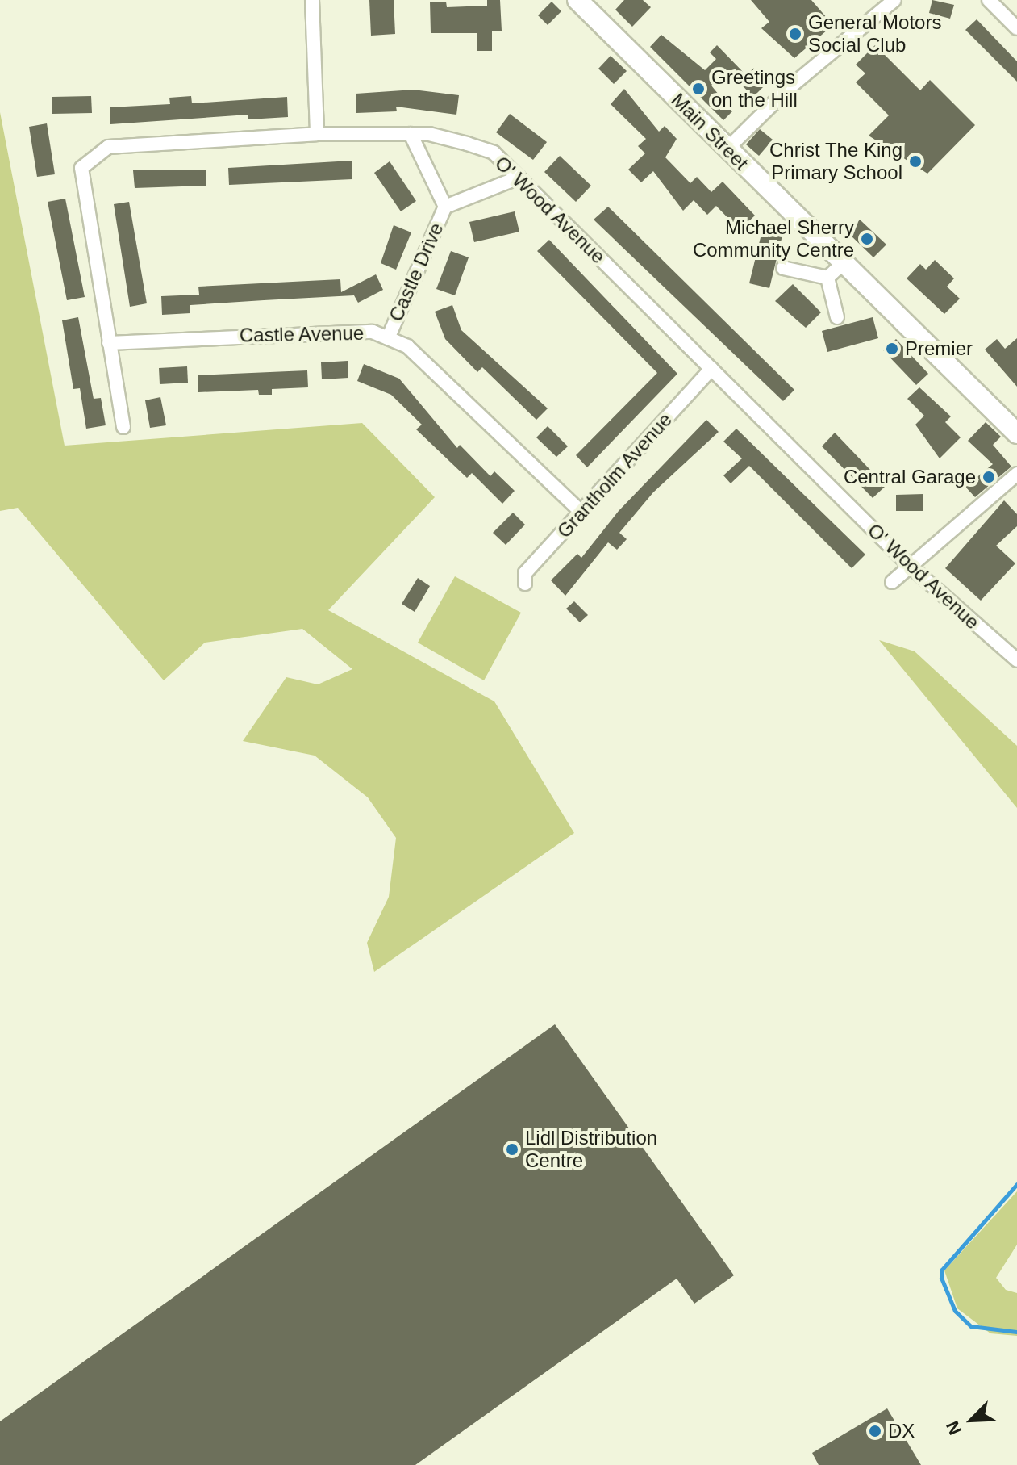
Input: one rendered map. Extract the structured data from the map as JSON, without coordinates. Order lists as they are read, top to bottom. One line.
{"streets":{"main road":["Main Street"],"street":["O' Wood Avenue","Castle Drive","Castle Avenue","Grantholm Avenue"]},"crossings":[["O' Wood Avenue","Castle Drive"],["O' Wood Avenue","Castle Avenue"],["O' Wood Avenue","Grantholm Avenue"],["Castle Drive","Castle Avenue"],["Castle Avenue","Grantholm Avenue"]],"places":["General Motors Social Club","Greetings on the Hill","Christ The King Primary School","Michael Sherry Community Centre","Premier","Central Garage","Lidl Distribution Centre","DX"],"north":"bottom left"}
